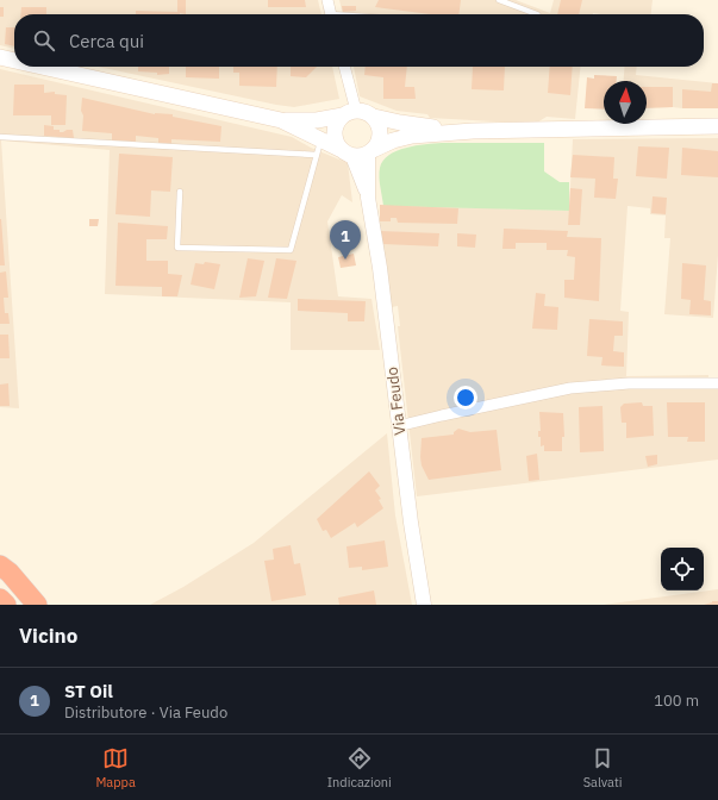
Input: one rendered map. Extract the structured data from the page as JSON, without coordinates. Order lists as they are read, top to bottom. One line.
{"streets":{"street":["Via Feudo"]},"north":"top","page":{"search":"Cerca qui","pins":"1","heading":"Vicino","list":[{"mark":"1","name":"ST Oil","note":"Distributore · Via Feudo","value":"100 m"}],"nav":["Mappa","Indicazioni","Salvati"]}}
